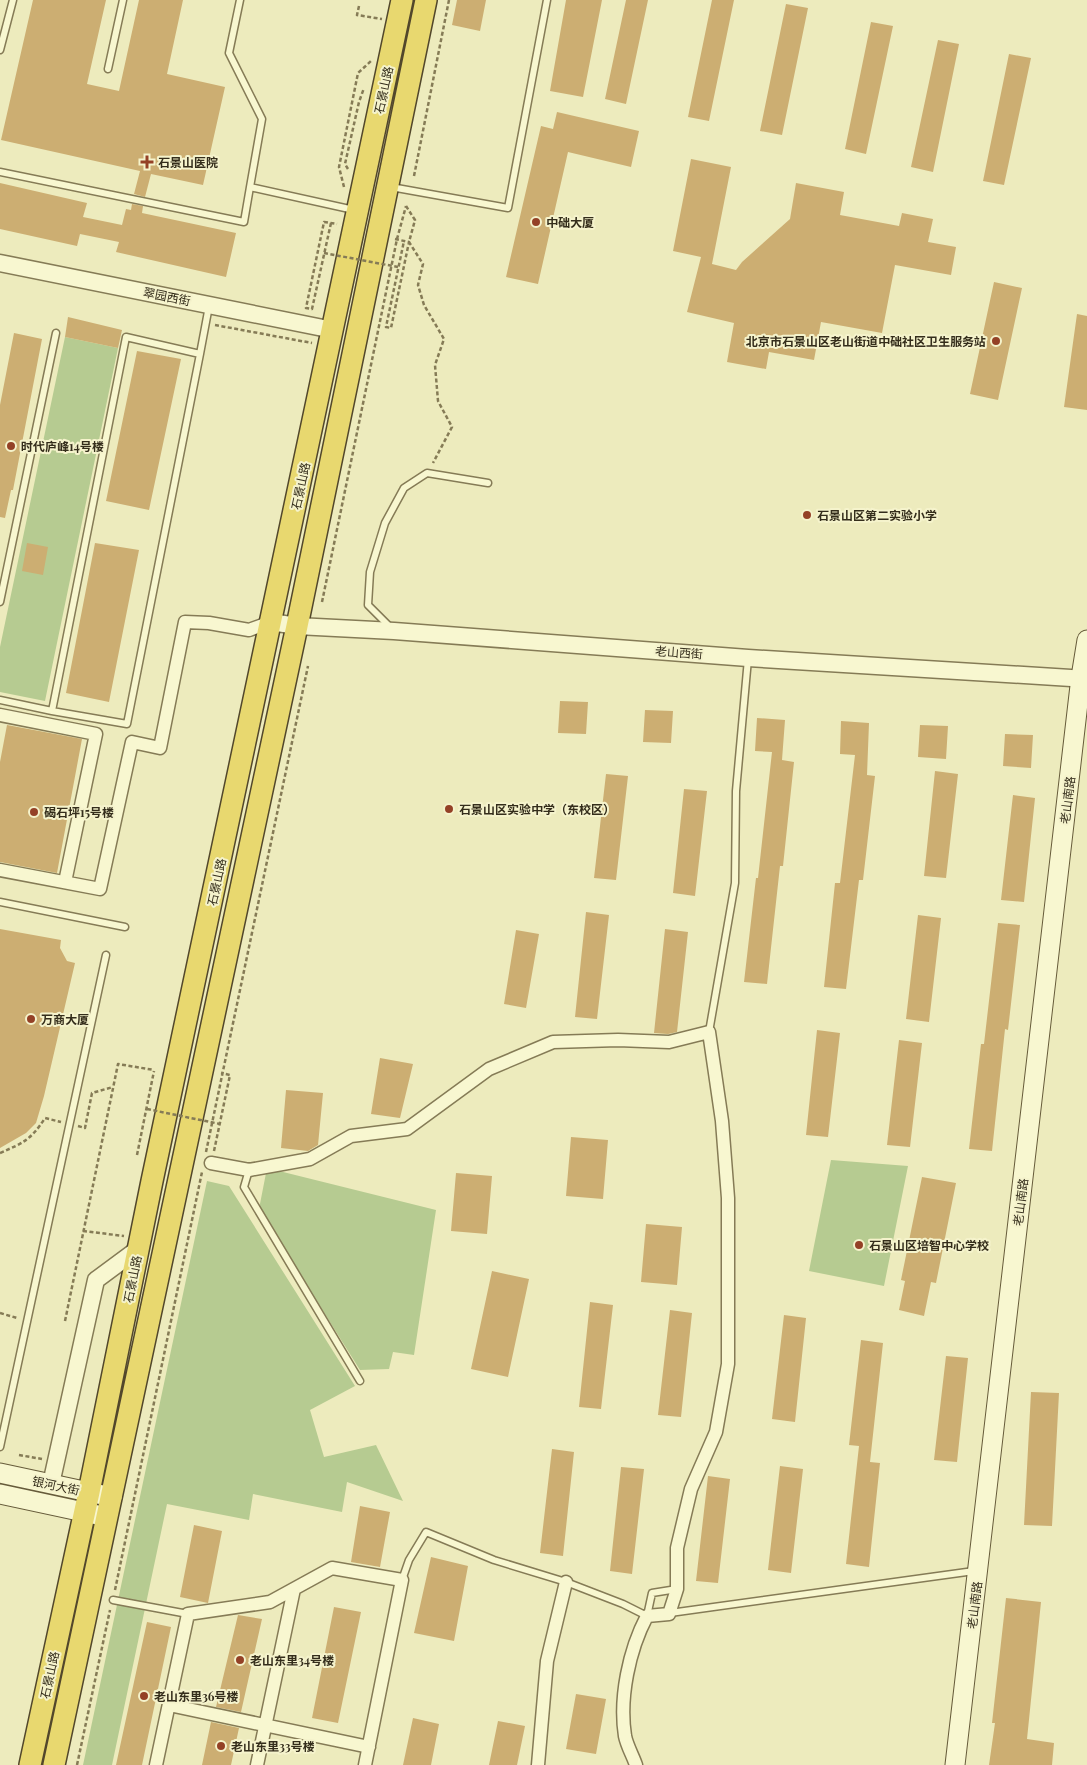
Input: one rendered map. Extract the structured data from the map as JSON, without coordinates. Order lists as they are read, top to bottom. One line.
{"streets":{"highway":["石景山路"],"main road":["老山南路","银河大街"],"street":["翠园西街","老山西街"]},"crossings":[["石景山路","翠园西街"],["石景山路","老山西街"],["石景山路","银河大街"],["老山西街","老山南路"]],"places":{"health":["石景山医院"],"other":["中础大厦","北京市石景山区老山街道中础社区卫生服务站","时代庐峰14号楼","石景山区第二实验小学","石景山区实验中学（东校区）","碣石坪15号楼","万商大厦","石景山区培智中心学校","老山东里34号楼","老山东里36号楼","老山东里33号楼"]}}
